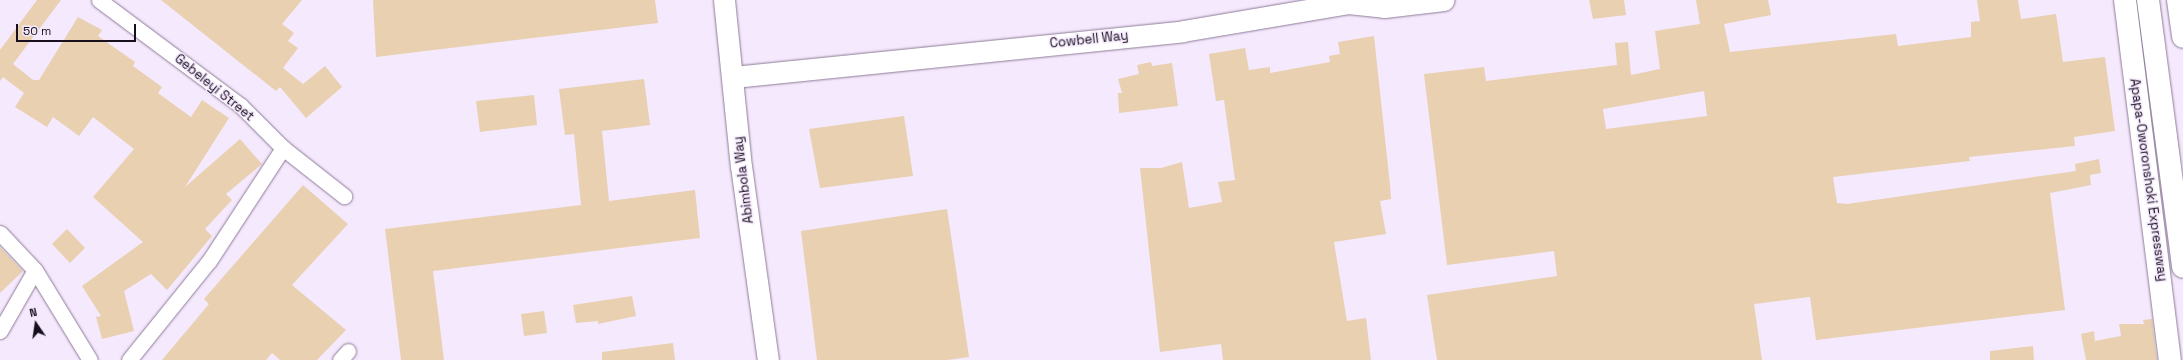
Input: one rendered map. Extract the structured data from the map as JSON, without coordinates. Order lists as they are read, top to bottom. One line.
{"streets":{"main road":["Apapa-Oworonshoki Expressway"],"street":["Cowbell Way","Gebeleyi Street","Abimbola Way"]},"crossings":[["Cowbell Way","Abimbola Way"]],"scale_bar":"50 m","north":"top"}
